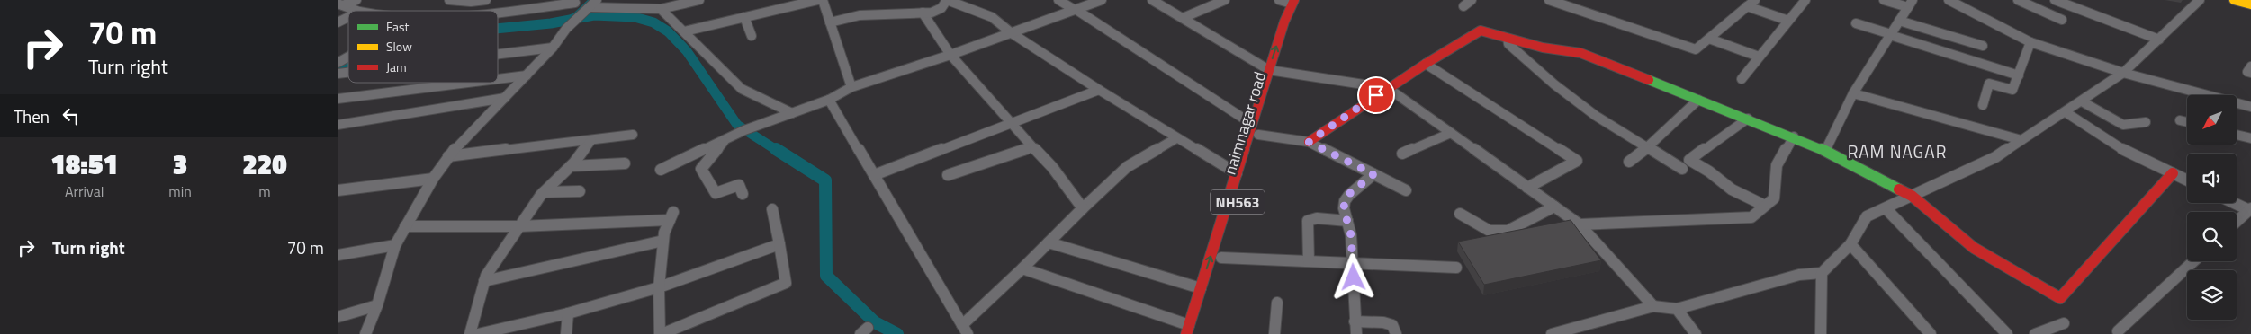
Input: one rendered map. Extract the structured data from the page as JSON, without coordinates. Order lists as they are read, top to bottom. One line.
{"streets":{"main road":["naimnagar road","NH563"]},"crossings":[["naimnagar road","NH563"]],"districts":["RAM NAGAR"],"legend":["Fast","Slow","Jam"],"north":"bottom left","page":{"turn":["70 m","Turn right"],"then":"Then","eta":["18:51","Arrival","3","min","220","m"],"list":[{"name":"Turn right","value":"70 m"}]}}
